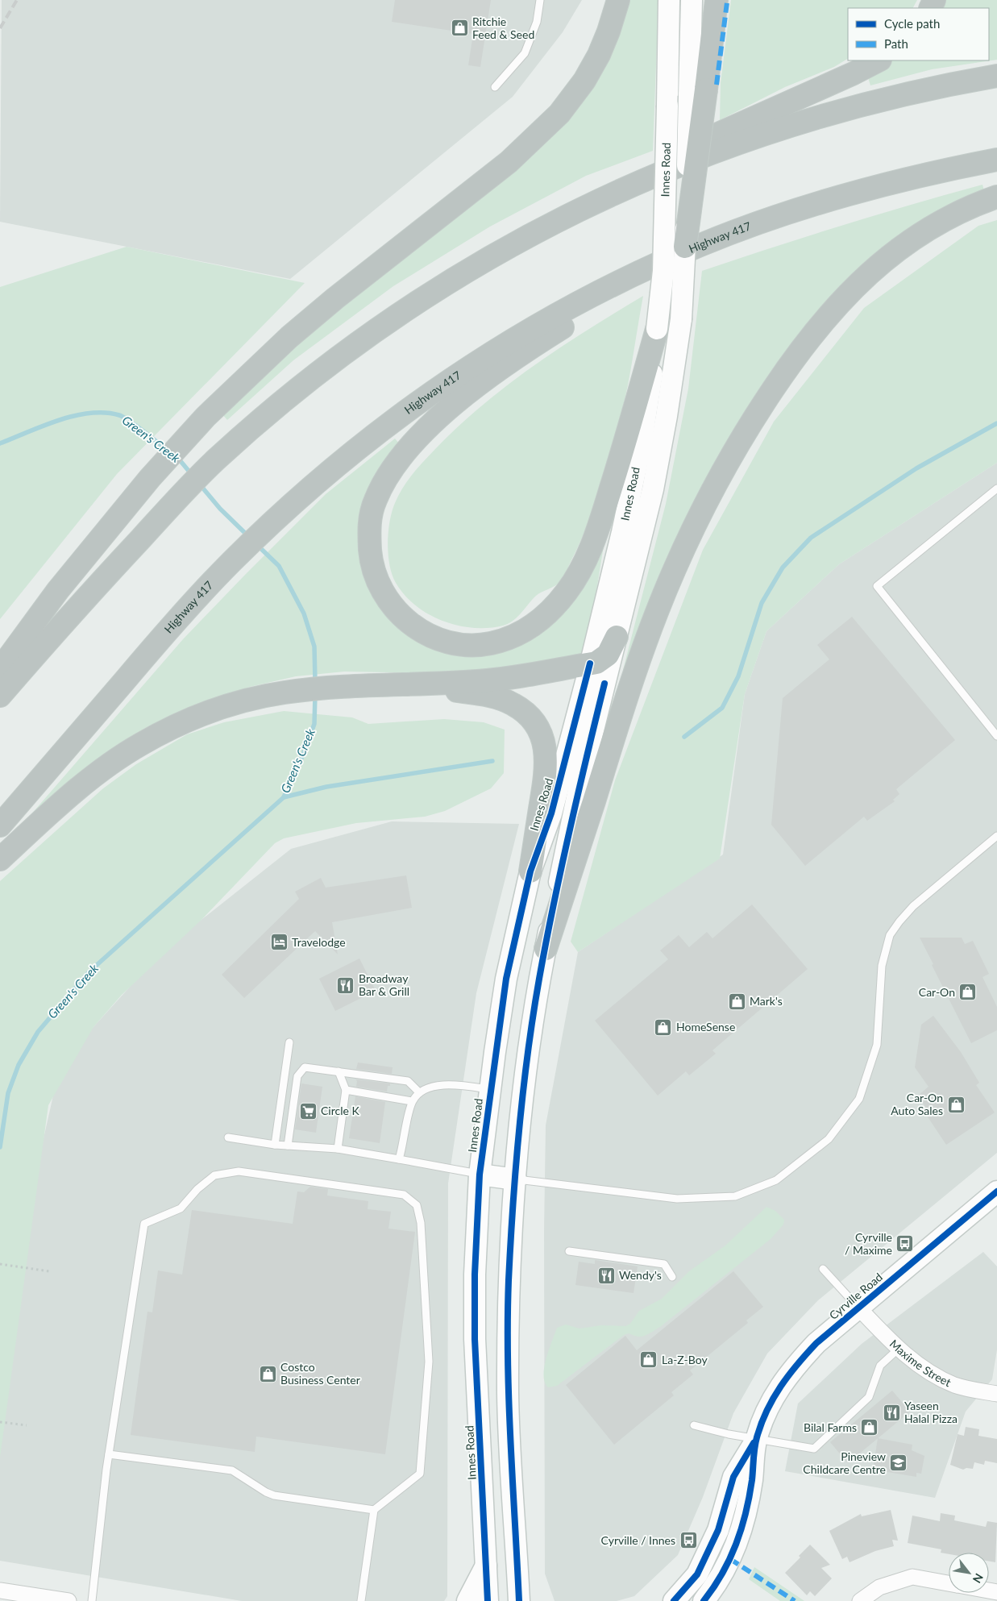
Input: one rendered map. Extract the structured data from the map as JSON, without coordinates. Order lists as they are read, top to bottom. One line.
{"streets":{"highway":["Highway 417"],"main road":["Innes Road","Cyrville Road"],"street":["Maxime Street"]},"crossings":[["Cyrville Road","Maxime Street"]],"water":["Green's Creek"],"places":{"shop":["Ritchie Feed & Seed","Car-On","Mark's","HomeSense","Car-On Auto Sales","La-Z-Boy","Costco Business Center","Bilal Farms"],"hotel":["Travelodge"],"restaurant":["Broadway Bar & Grill","Wendy's","Yaseen Halal Pizza"],"supermarket":["Circle K"],"bus stop":["Cyrville / Maxime","Cyrville / Innes"],"school or university":["Pineview Childcare Centre"]},"legend":["Cycle path","Path"],"north":"bottom right"}
